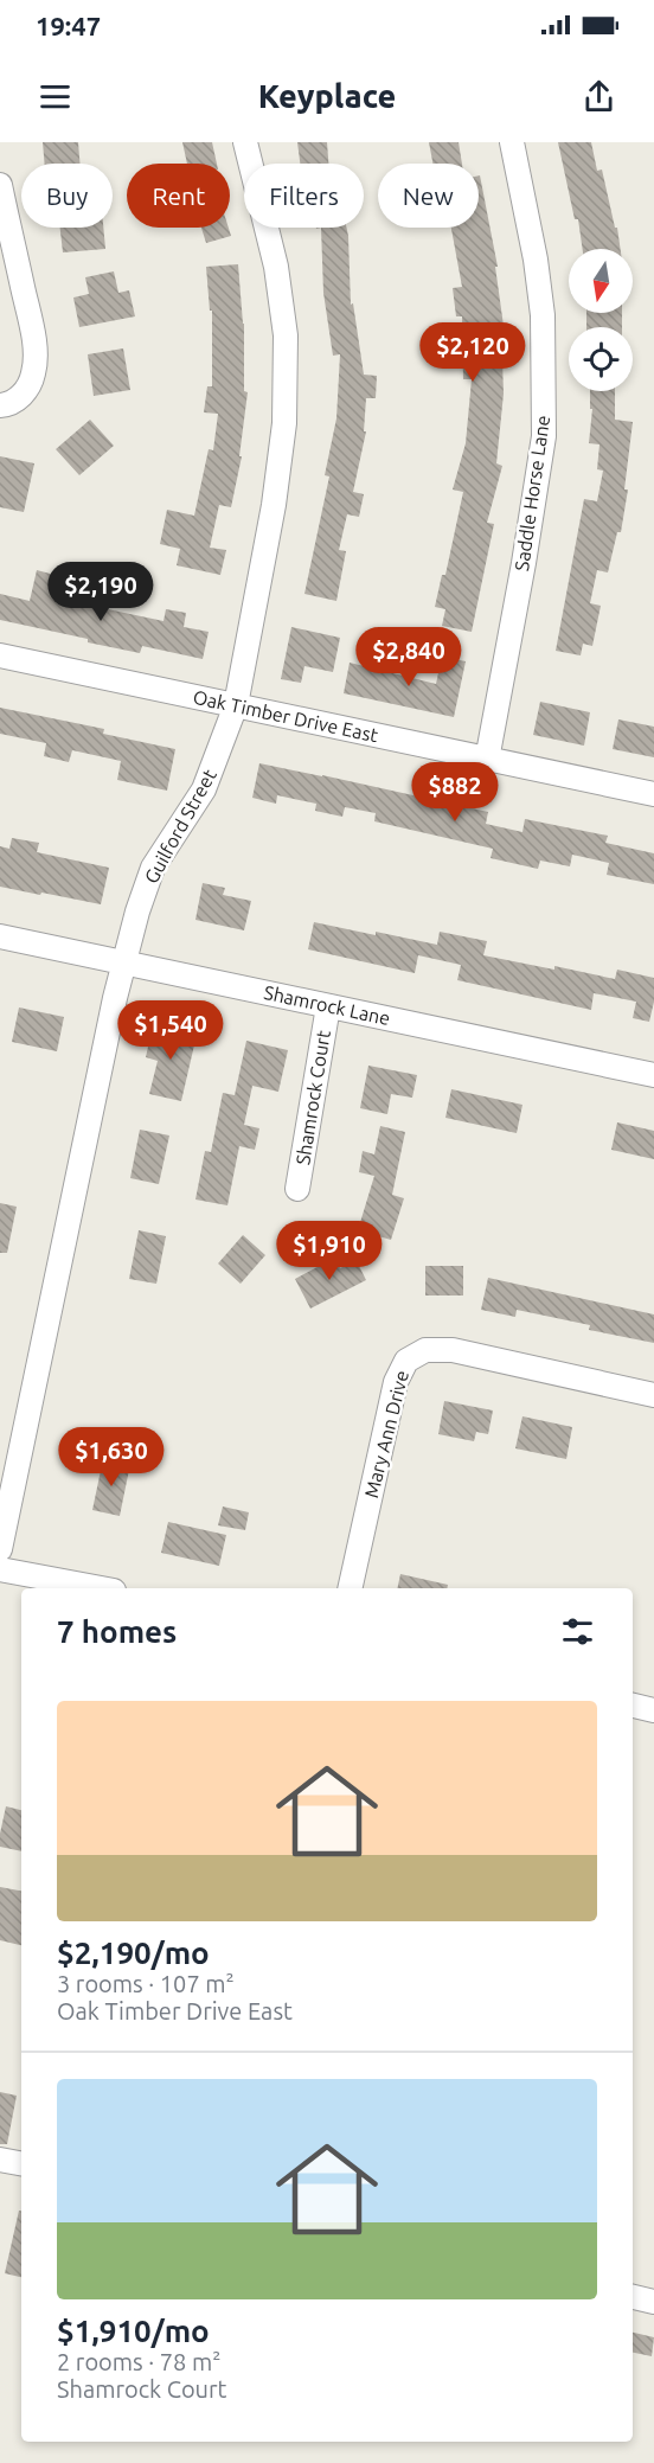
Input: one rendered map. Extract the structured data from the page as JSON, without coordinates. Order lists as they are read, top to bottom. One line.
{"streets":{"street":["Saddle Horse Lane","Oak Timber Drive East","Guilford Street","Shamrock Lane","Shamrock Court","Mary Ann Drive"]},"crossings":[["Saddle Horse Lane","Oak Timber Drive East"],["Oak Timber Drive East","Guilford Street"],["Guilford Street","Shamrock Lane"],["Shamrock Lane","Shamrock Court"]],"north":"bottom","page":{"status":"19:47","header":"Keyplace","chip":["Buy","Rent","Filters","New"],"price":["$2,120","$2,190","$2,840","$882","$1,540","$1,910","$1,630"],"heading":"7 homes","list":[{"name":"$2,190/mo","note":"3 rooms · 107 m² · Oak Timber Drive East"},{"name":"$1,910/mo","note":"2 rooms · 78 m² · Shamrock Court"}]}}
